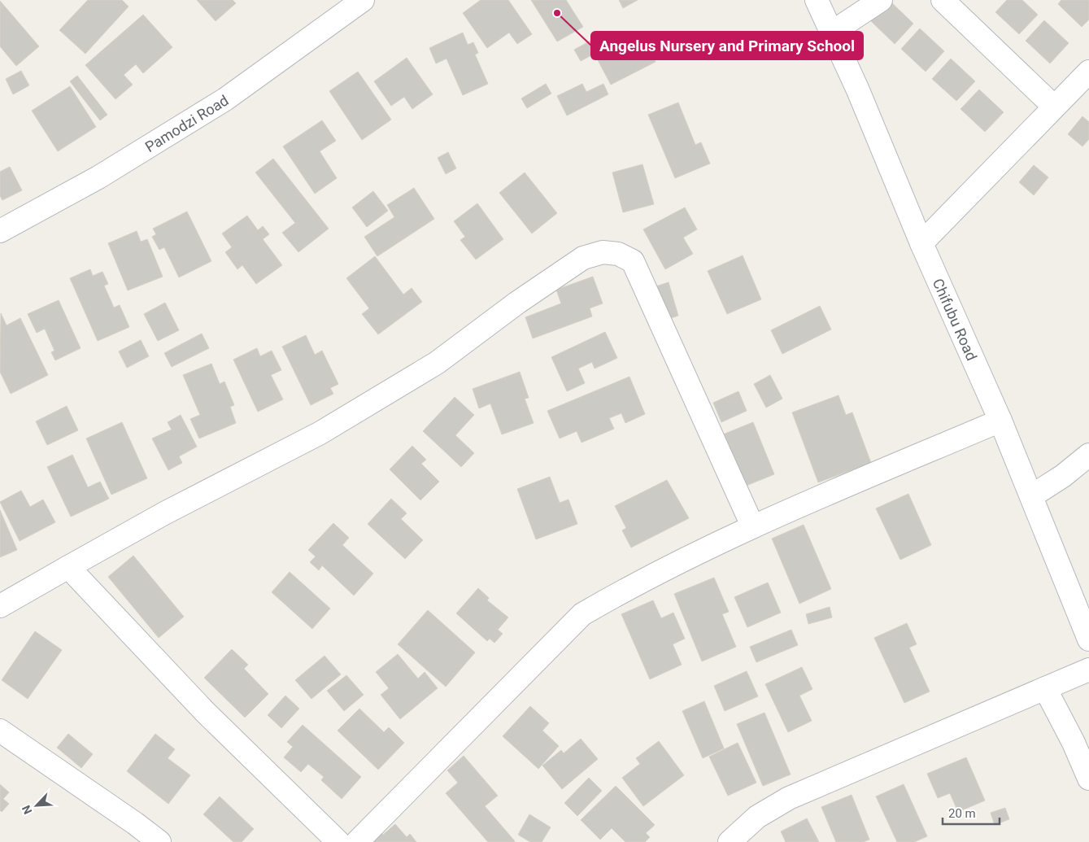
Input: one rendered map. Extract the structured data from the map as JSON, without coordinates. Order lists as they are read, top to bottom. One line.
{"streets":{"street":["Pamodzi Road","Chifubu Road"]},"places":["Angelus Nursery and Primary School"],"scale_bar":"20 m","north":"bottom left"}
